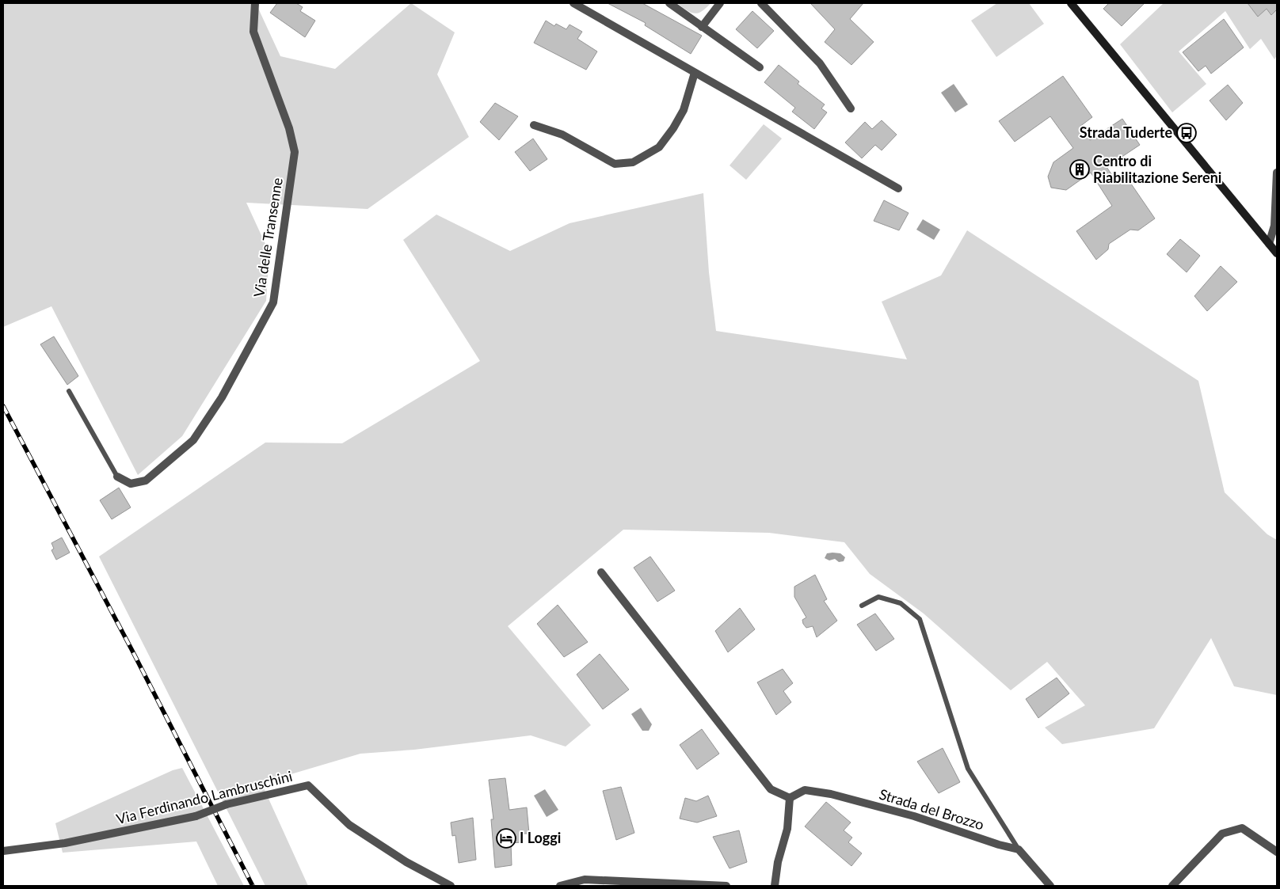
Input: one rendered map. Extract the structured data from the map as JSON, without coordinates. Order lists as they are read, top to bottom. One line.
{"streets":{"street":["Via delle Transenne","Via Ferdinando Lambruschini","Strada del Brozzo"]},"places":{"bus stop":["Strada Tuderte"],"building":["Centro di Riabilitazione Sereni"],"hotel":["I Loggi"]}}
